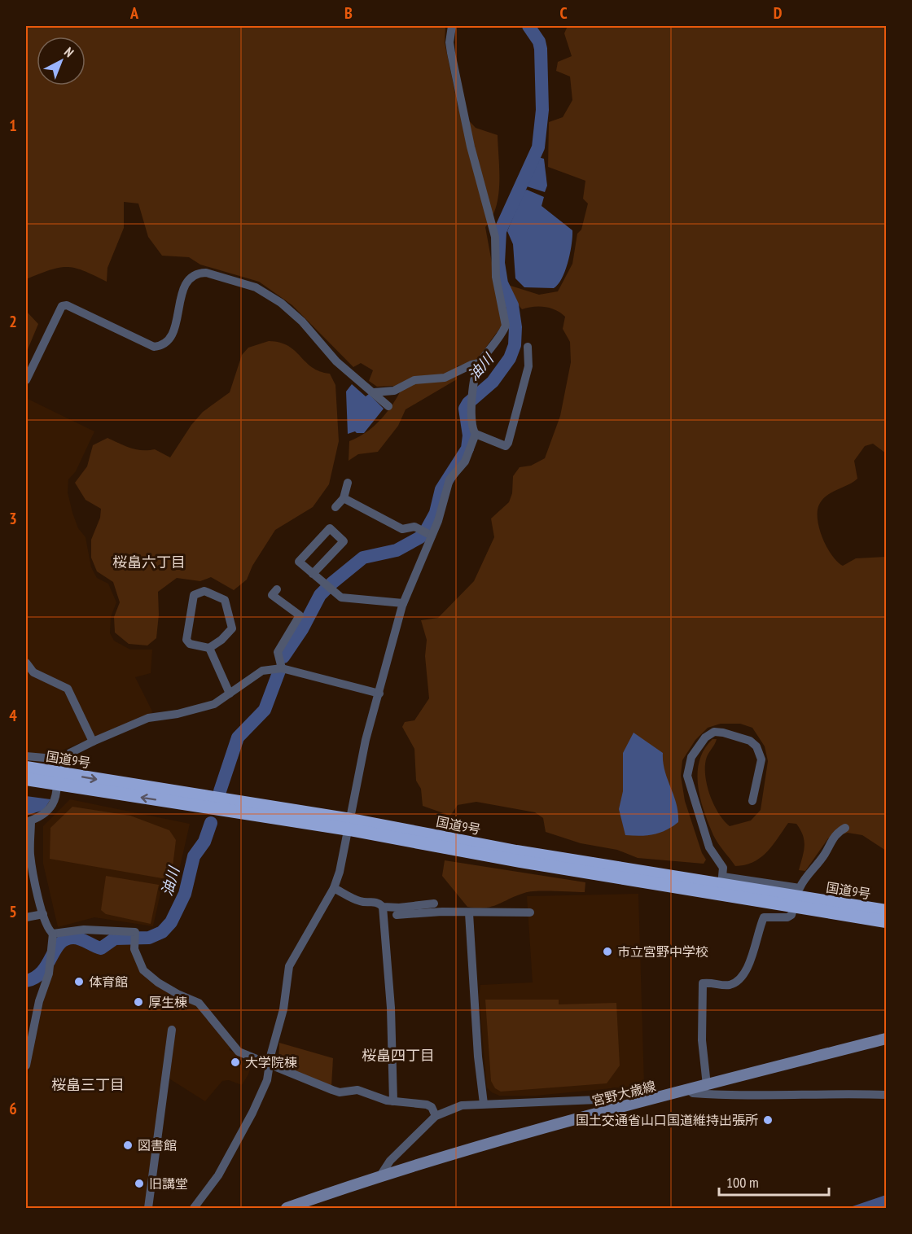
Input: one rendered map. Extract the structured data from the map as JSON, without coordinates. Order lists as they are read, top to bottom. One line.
{"streets":{"highway":["国道9号"],"main road":["宮野大歳線"]},"districts":["桜畠六丁目","桜畠四丁目","桜畠三丁目"],"water":["油川"],"places":["市立宮野中学校","体育館","厚生棟","大学院棟","国土交通省山口国道維持出張所","図書館","旧講堂"],"scale_bar":"100 m","north":"top right","grid":{"columns":["A","B","C","D"],"rows":["1","2","3","4","5","6"]}}
